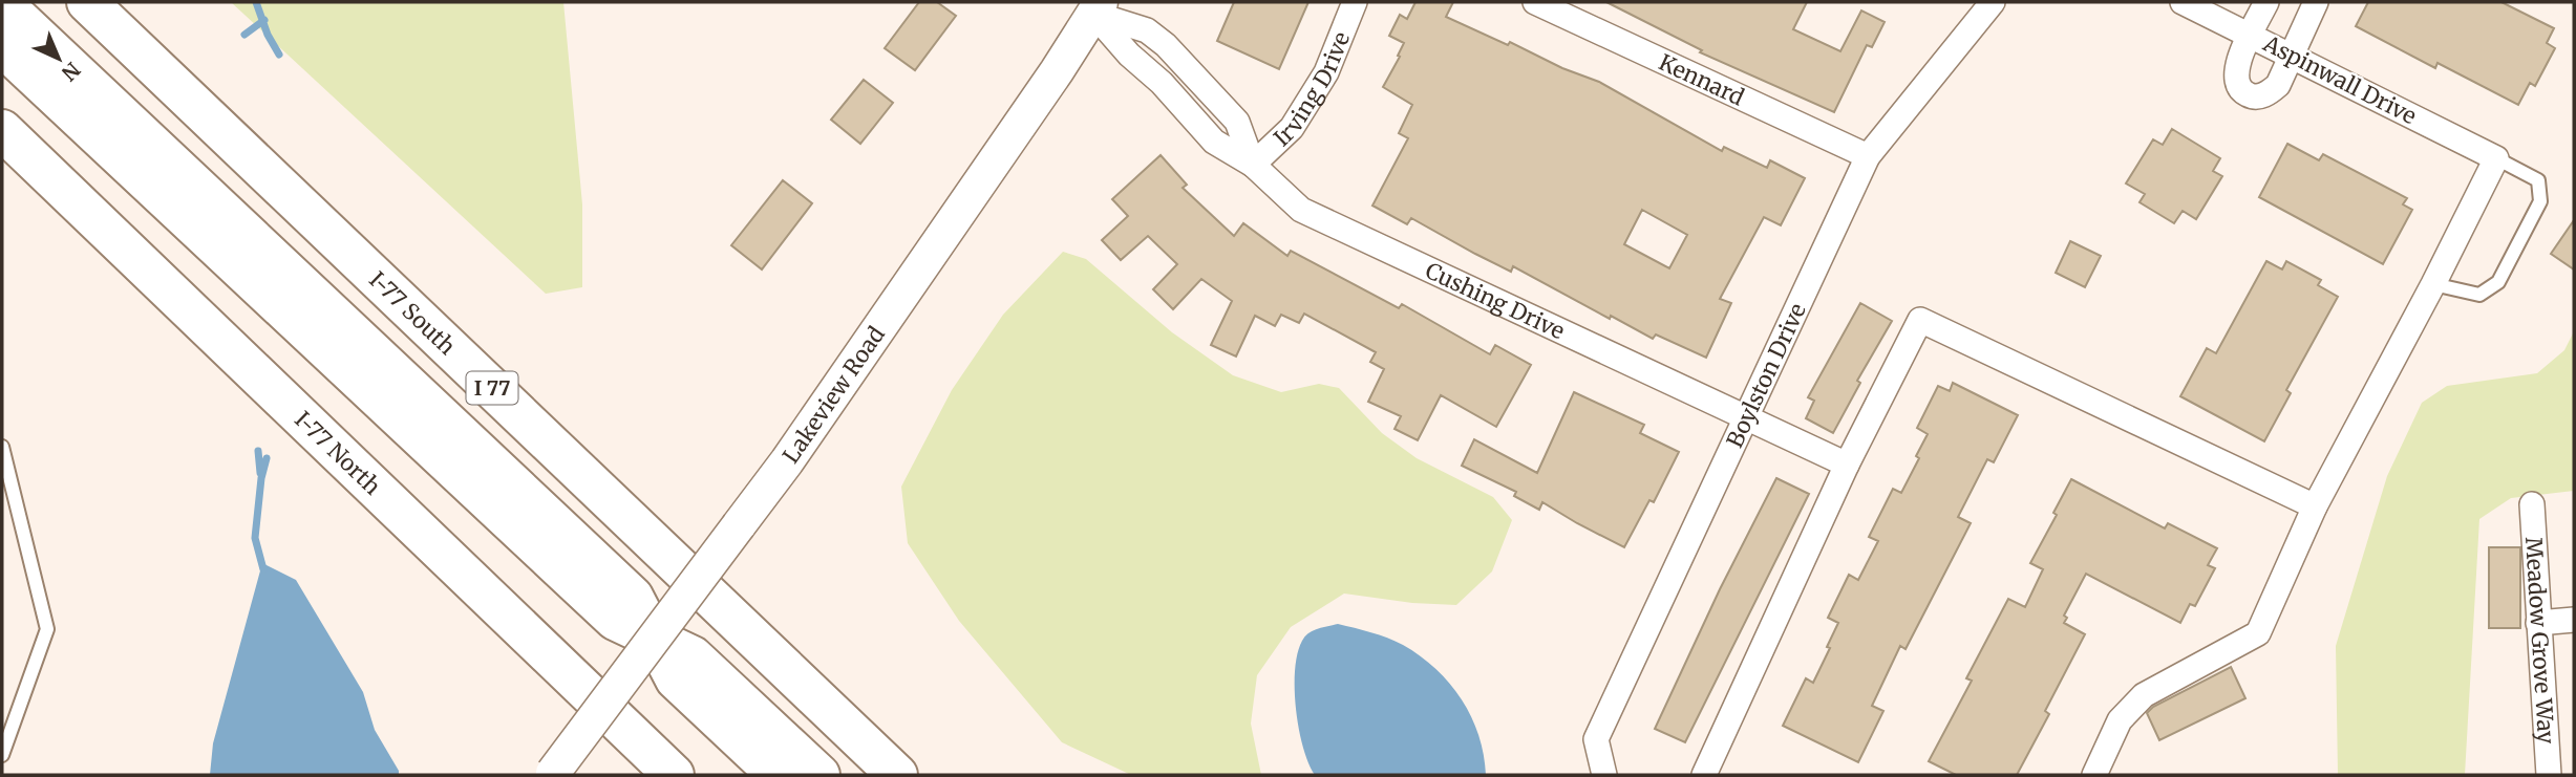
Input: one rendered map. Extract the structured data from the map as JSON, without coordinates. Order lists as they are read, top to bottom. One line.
{"streets":{"highway":["I-77 South","I 77","I-77 North"],"main road":["Lakeview Road"],"street":["Kennard","Aspinwall Drive","Irving Drive","Cushing Drive","Boylston Drive","Meadow Grove Way"]},"crossings":[["Kennard","Boylston Drive"],["Irving Drive","Cushing Drive"],["Cushing Drive","Boylston Drive"],["Cushing Drive","Lakeview Road"]],"north":"bottom right"}
